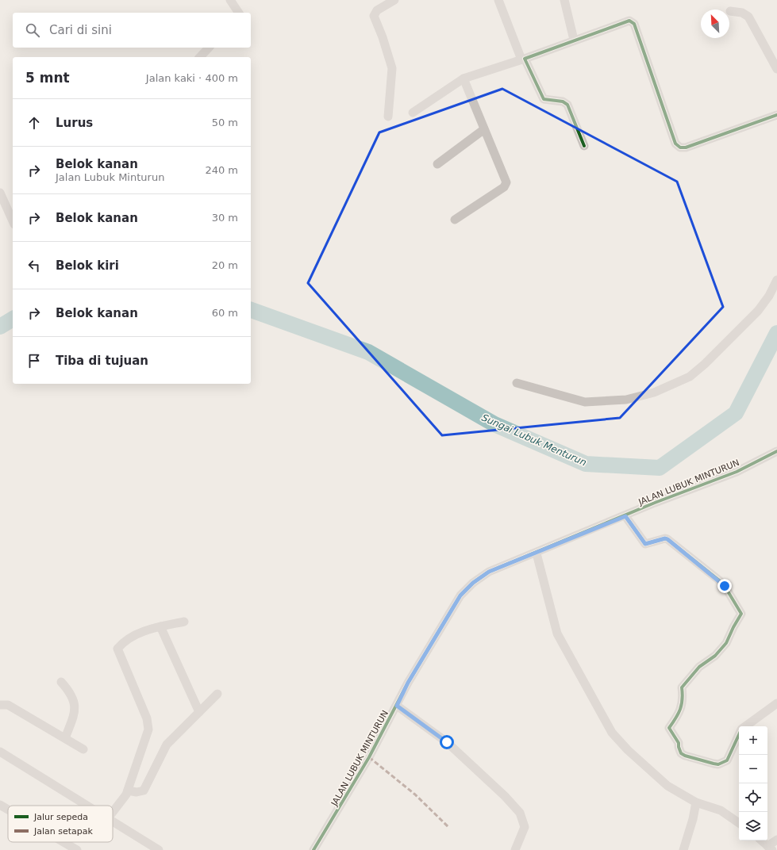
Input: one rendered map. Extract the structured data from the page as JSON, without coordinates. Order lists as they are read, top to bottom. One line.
{"streets":{"street":["JALAN LUBUK MINTURUN"]},"water":["Sungai Lubuk Menturun"],"legend":["Jalur sepeda","Jalan setapak"],"north":"top left","page":{"search":"Cari di sini","heading":["5 mnt","Jalan kaki · 400 m"],"list":[["Lurus","50 m"],["Belok kanan","Jalan Lubuk Minturun","240 m"],["Belok kanan","30 m"],["Belok kiri","20 m"],["Belok kanan","60 m"],"Tiba di tujuan"],"map_buttons":["+","−"]}}
